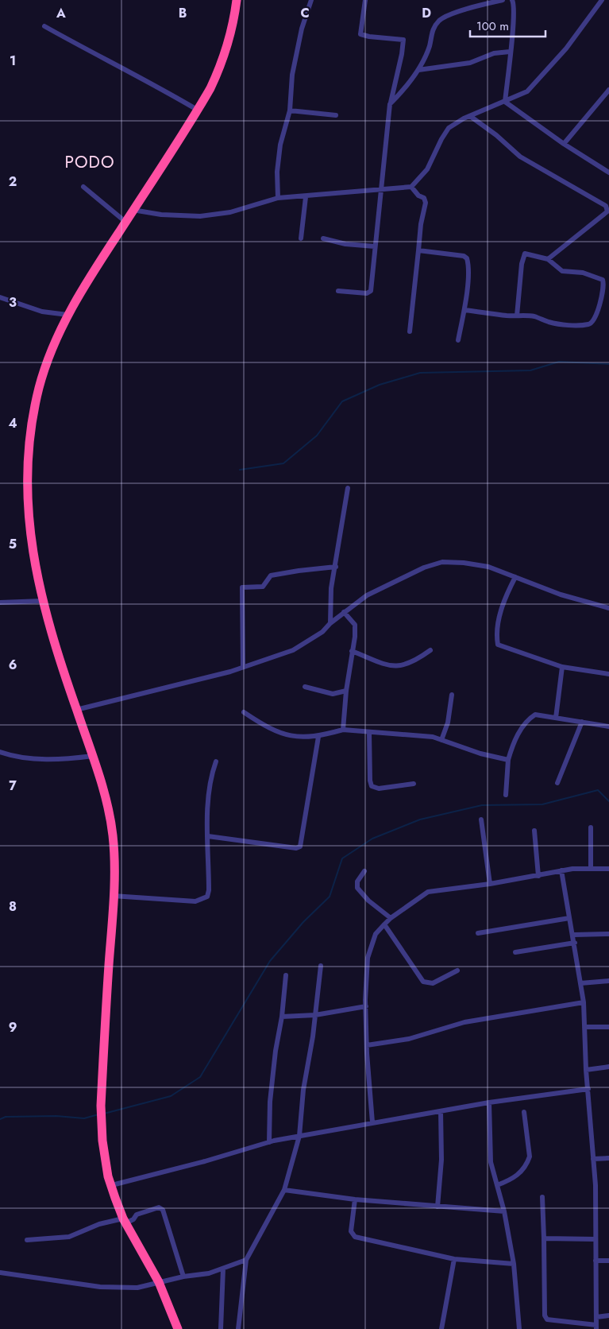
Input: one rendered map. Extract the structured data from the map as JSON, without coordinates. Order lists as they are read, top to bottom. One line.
{"districts":["PODO"],"scale_bar":"100 m","grid":{"columns":["A","B","C","D"],"rows":["1","2","3","4","5","6","7","8","9"]}}
